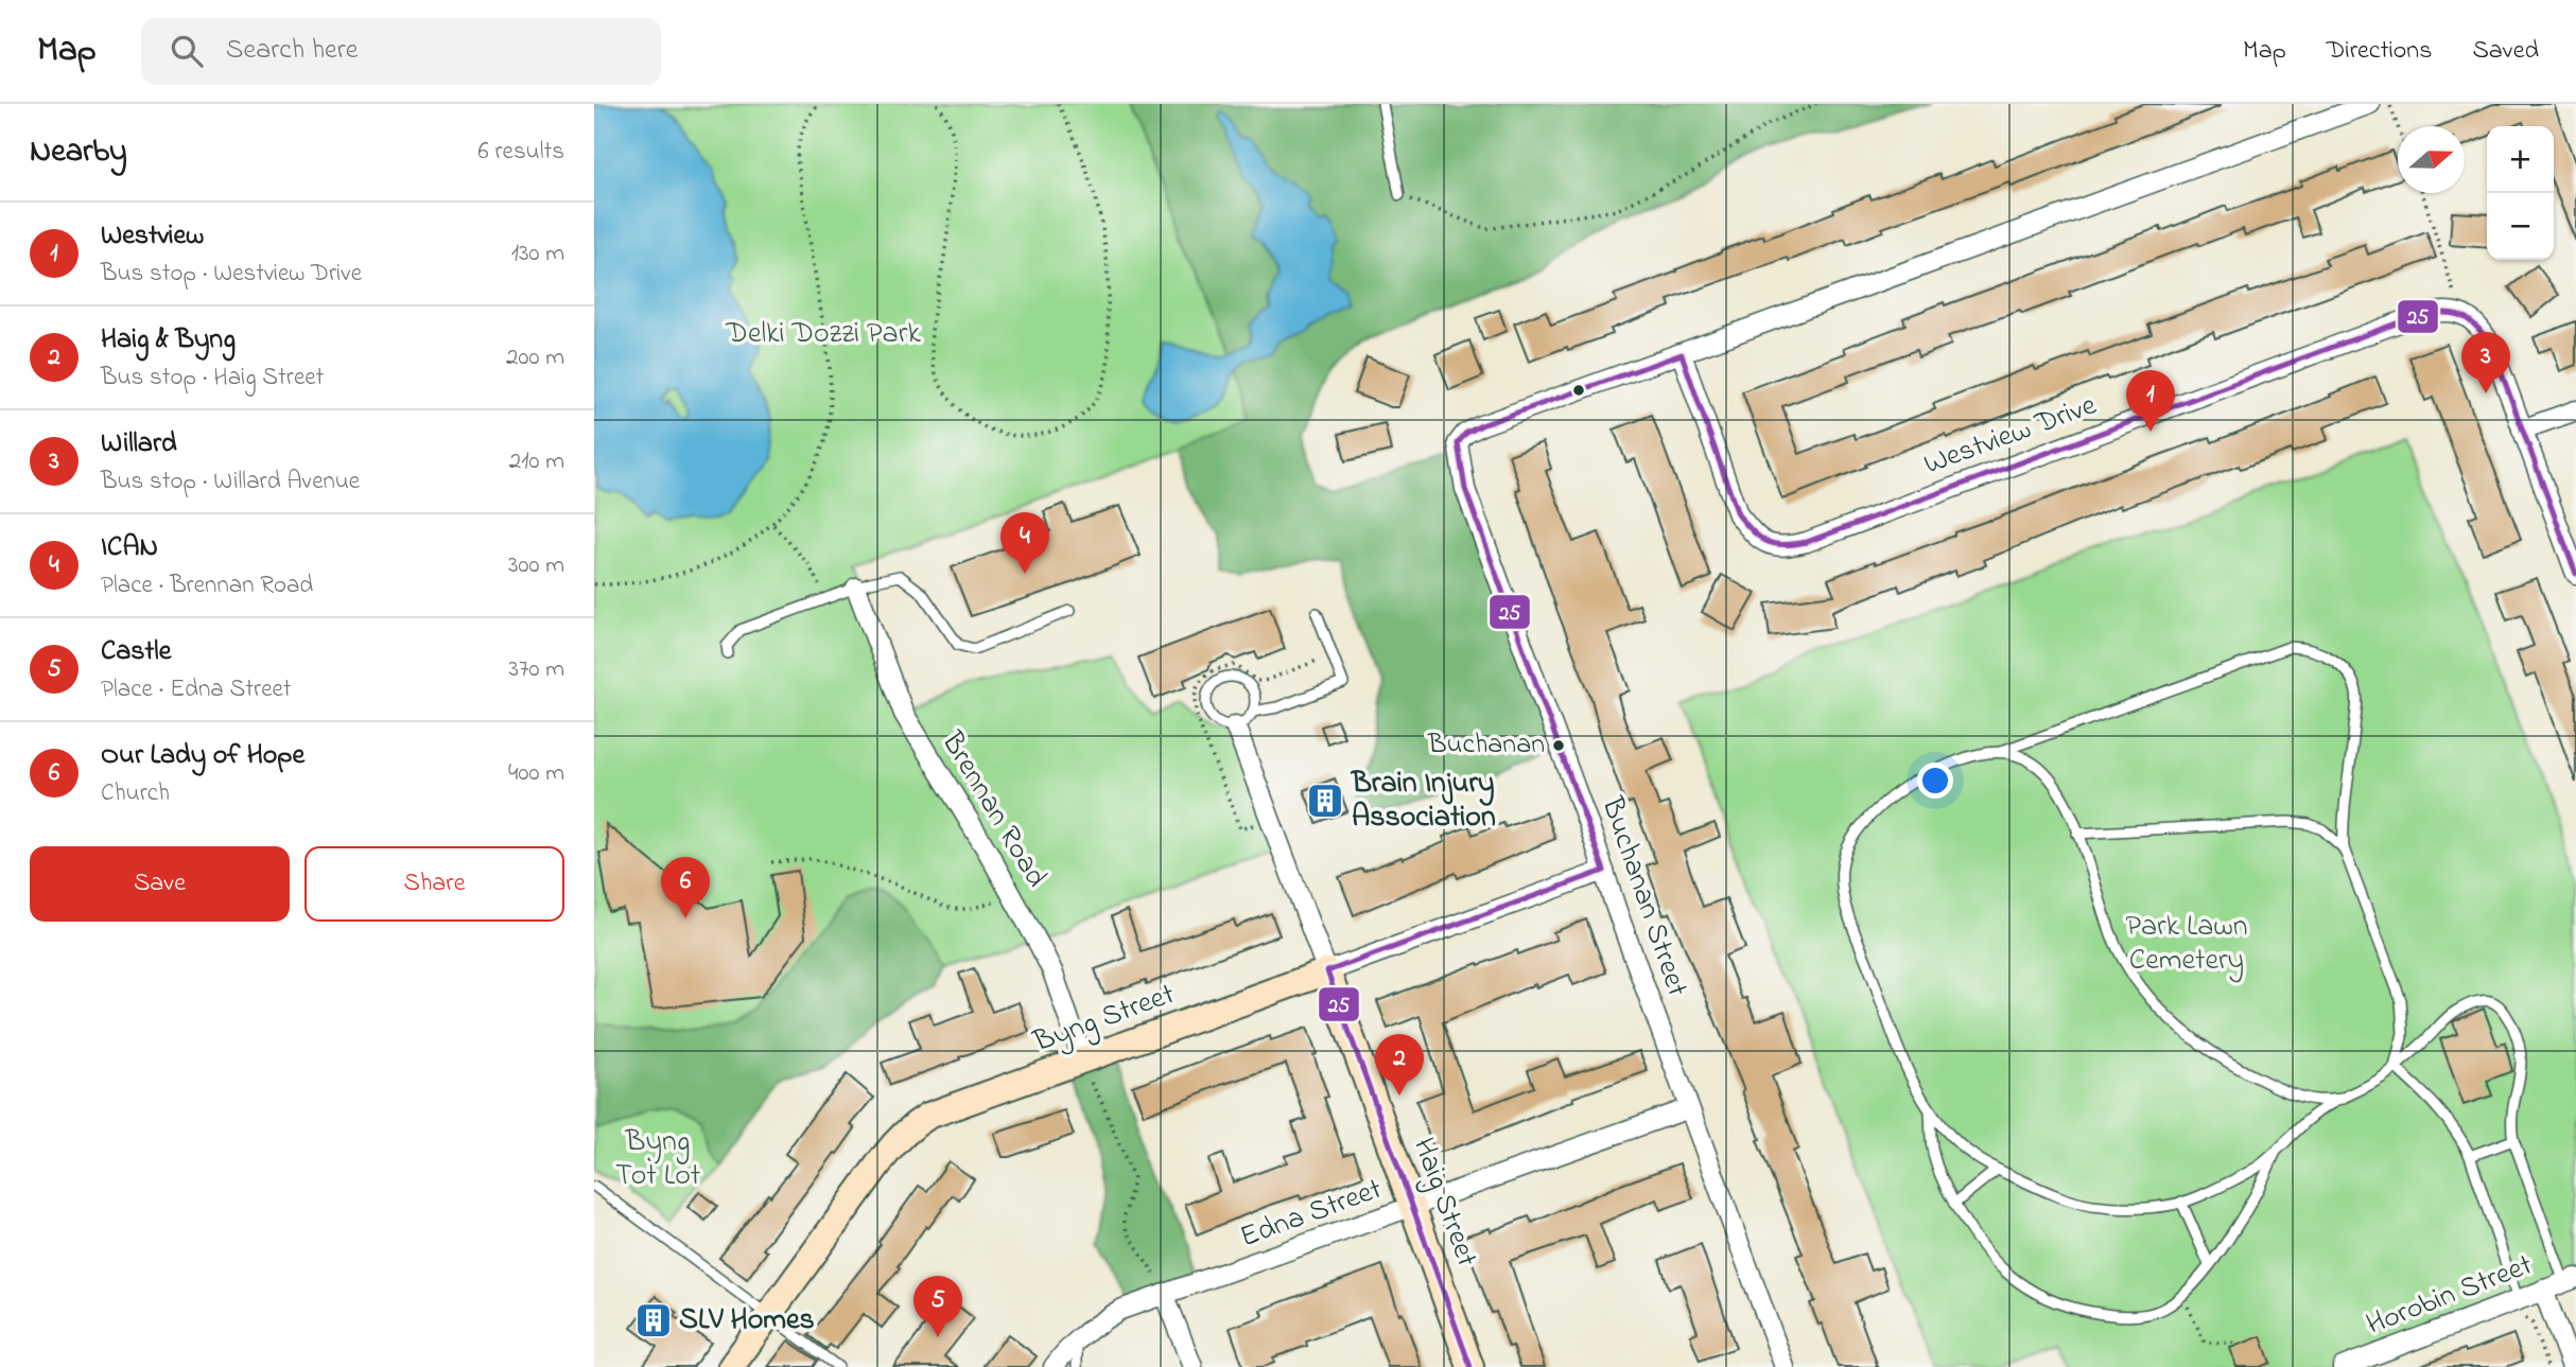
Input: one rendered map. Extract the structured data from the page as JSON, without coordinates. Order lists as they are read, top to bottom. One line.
{"streets":{"street":["Westview Drive","Brennan Road","Buchanan Street","Byng Street","Haig Street","Edna Street","Horobin Street"]},"crossings":[["Westview Drive","Buchanan Street"],["Brennan Road","Byng Street"],["Buchanan Street","Byng Street"],["Buchanan Street","Edna Street"],["Byng Street","Haig Street"],["Haig Street","Edna Street"]],"parks":["Delki Dozzi Park","Park Lawn Cemetery","Byng Tot Lot"],"places":{"other":["Buchanan"],"building":["Brain Injury Association","SLV Homes"]},"lines":["transit line 25"],"north":"right","page":{"header":"Map","search":"Search here","nav":["Map","Directions","Saved"],"heading":["Nearby","6 results"],"map_buttons":["+","−"],"list":[{"mark":"1","name":"Westview","note":"Bus stop · Westview Drive","value":"130 m"},{"mark":"2","name":"Haig & Byng","note":"Bus stop · Haig Street","value":"200 m"},{"mark":"3","name":"Willard","note":"Bus stop · Willard Avenue","value":"210 m"},{"mark":"4","name":"ICAN","note":"Place · Brennan Road","value":"300 m"},{"mark":"5","name":"Castle","note":"Place · Edna Street","value":"370 m"},{"mark":"6","name":"Our Lady of Hope","note":"Church","value":"400 m"}],"pins":["3","1","4","6","2","5"],"buttons":["Save","Share"]}}
